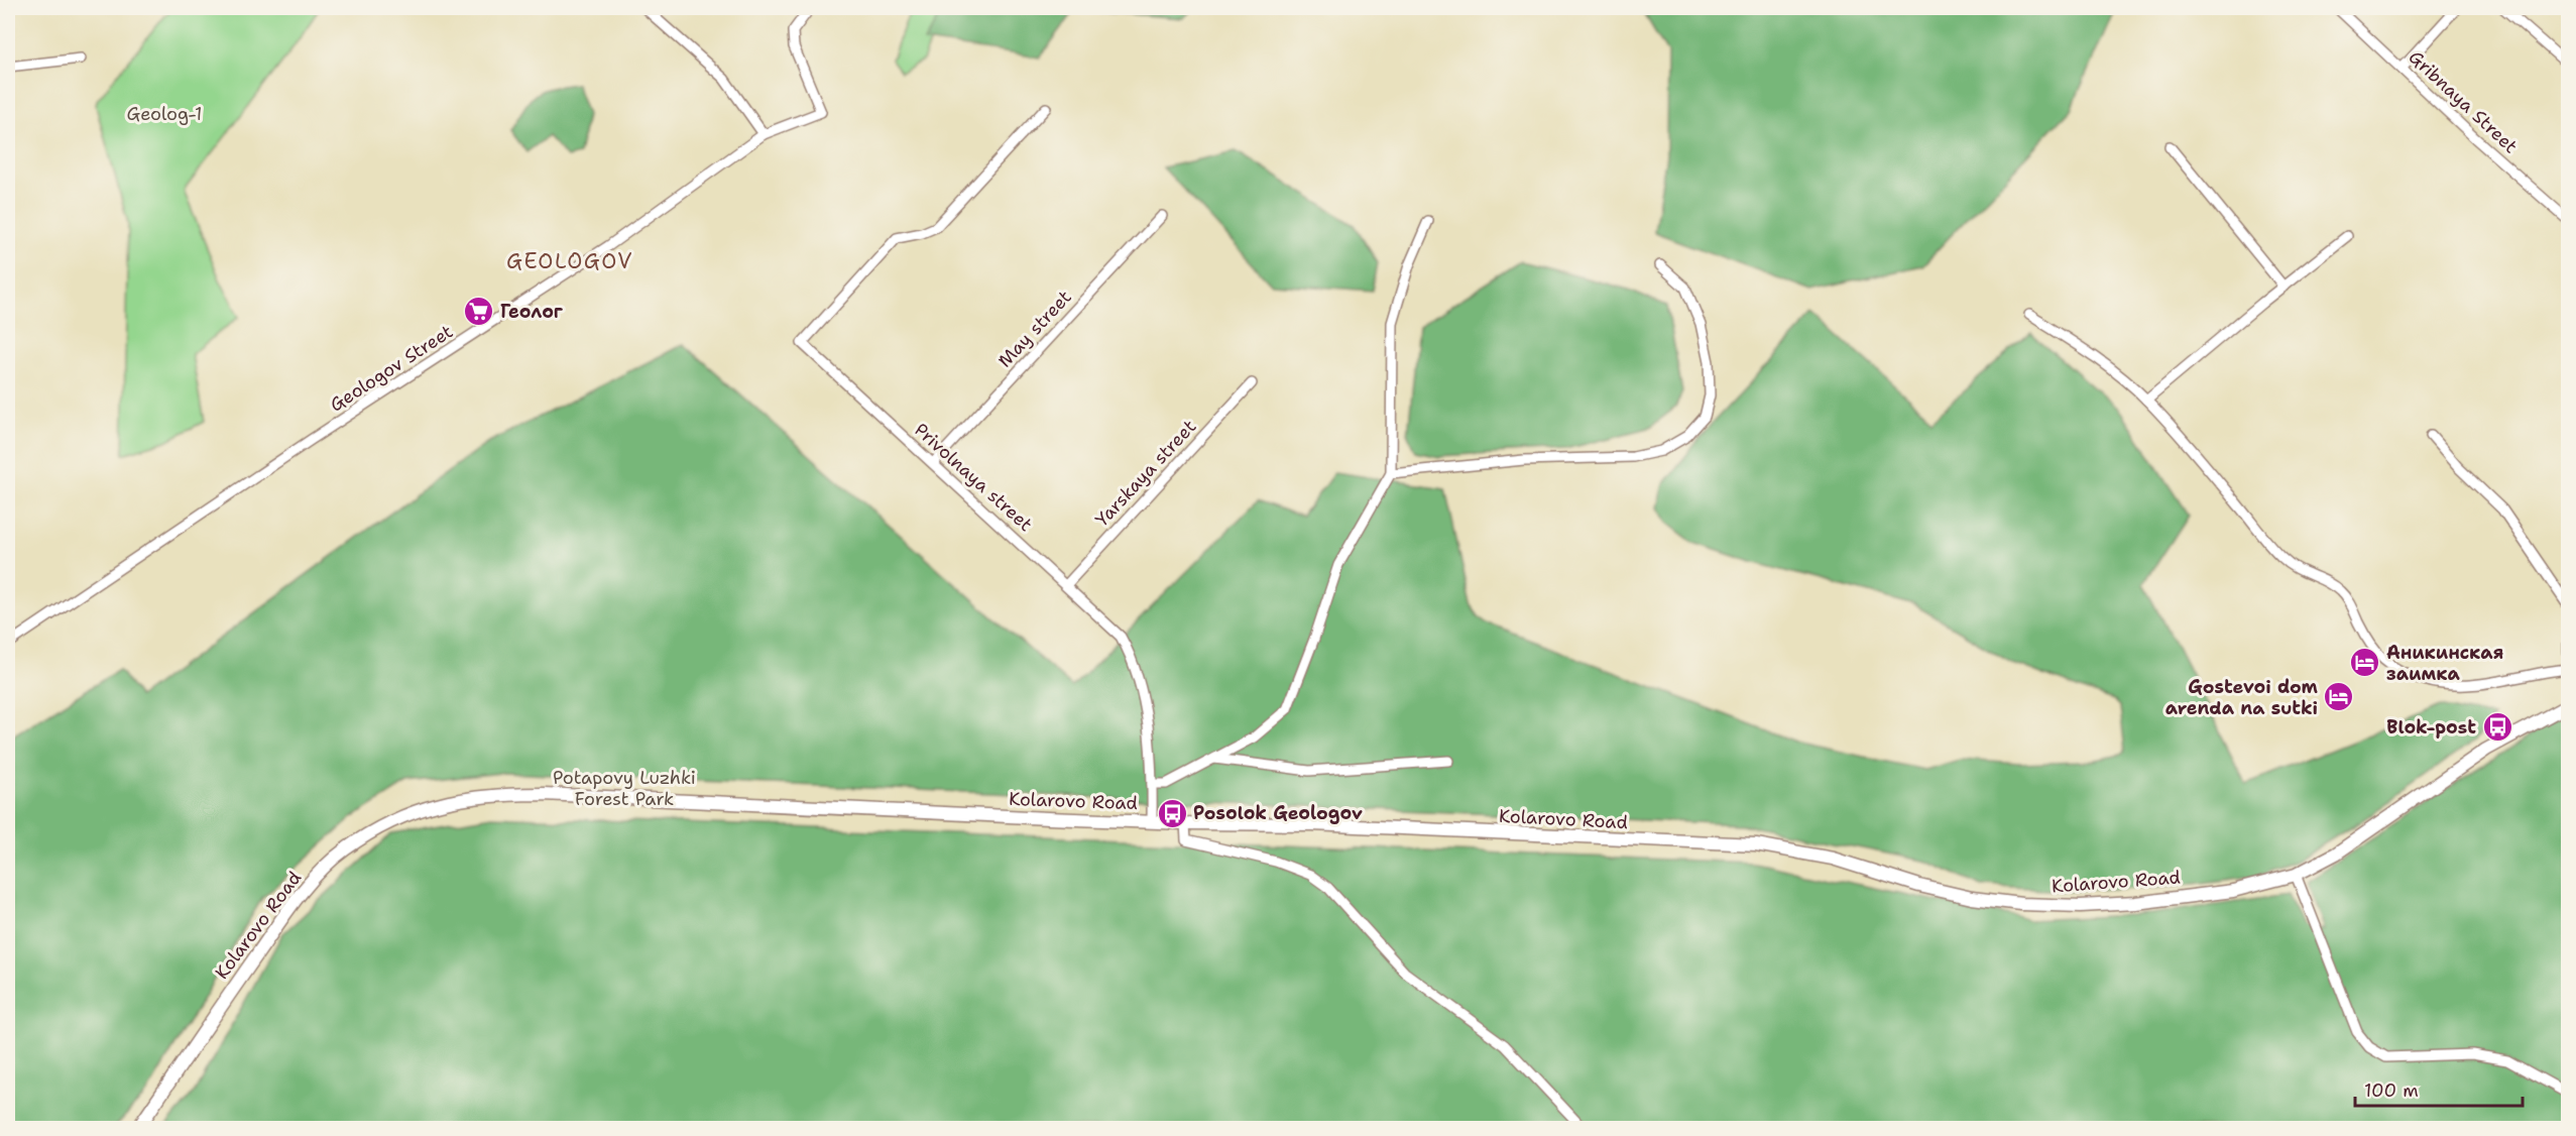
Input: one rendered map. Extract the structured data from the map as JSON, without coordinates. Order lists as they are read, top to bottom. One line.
{"streets":{"street":["Gribnaya Street","May street","Geologov Street","Yarskaya street","Privolnaya street","Kolarovo Road"]},"crossings":[["May street","Privolnaya street"],["Yarskaya street","Privolnaya street"]],"districts":["GEOLOGOV"],"parks":["Geolog-1","Potapovy Luzhki Forest Park"],"places":{"supermarket":["Геолог"],"hotel":["Аникинская заимка","Gostevoi dom arenda na sutki"],"bus stop":["Blok-post","Posolok Geologov"]},"scale_bar":"100 m"}
